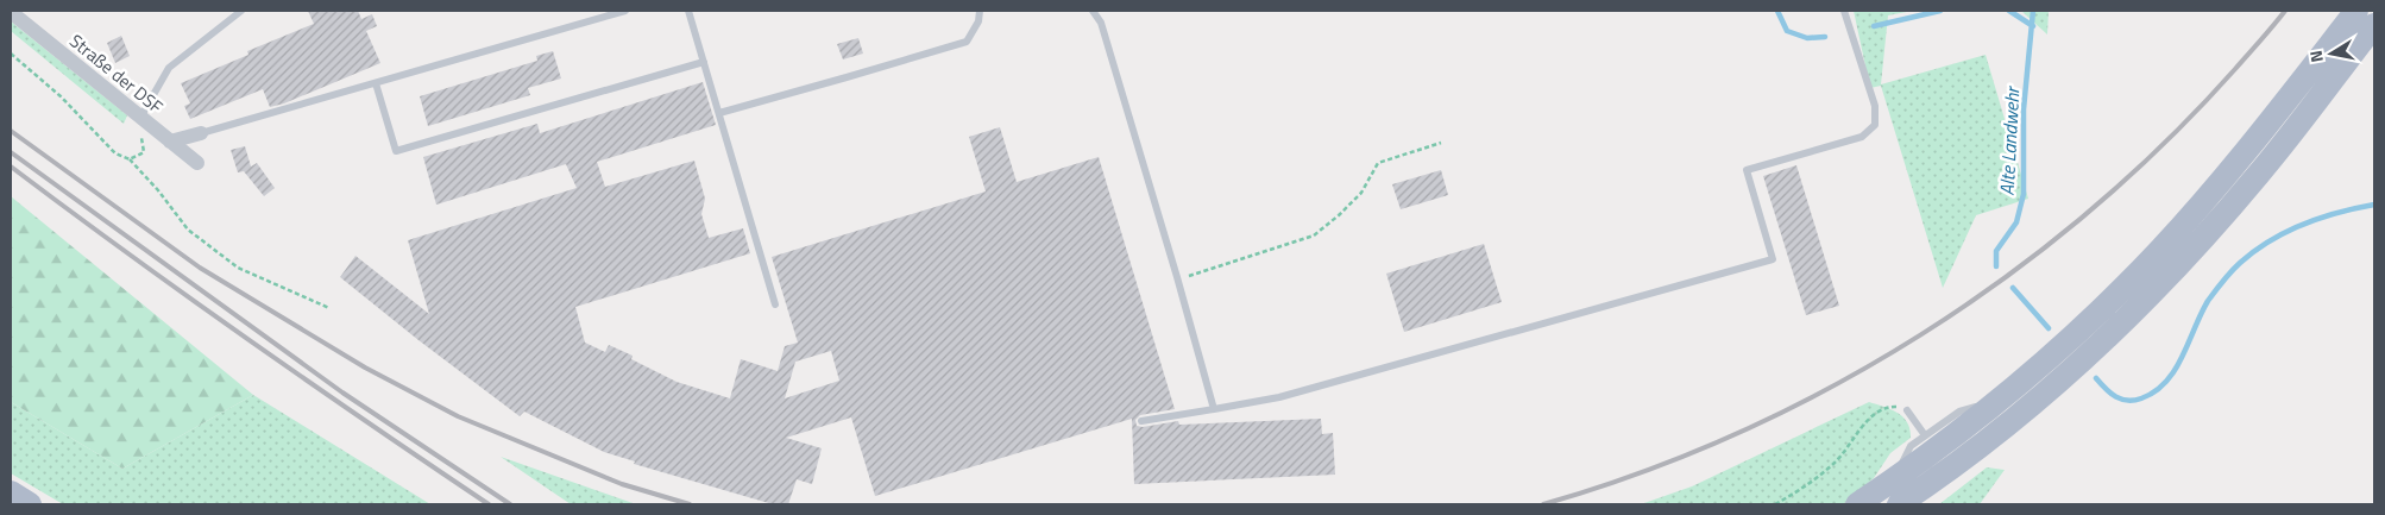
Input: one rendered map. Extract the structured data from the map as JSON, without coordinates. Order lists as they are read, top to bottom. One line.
{"streets":{"street":["Straße der DSF"]},"water":["Alte Landwehr"],"north":"left"}
